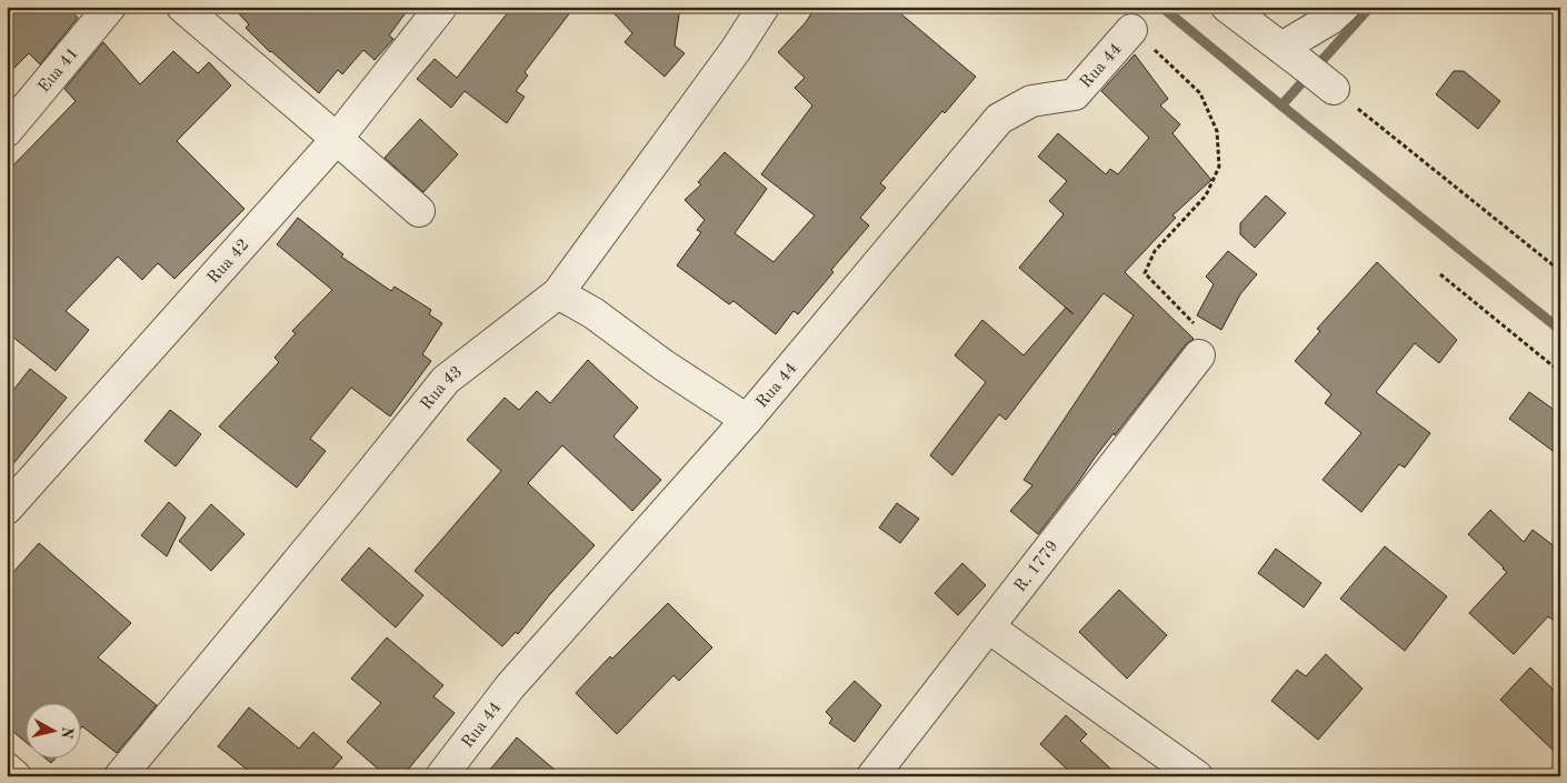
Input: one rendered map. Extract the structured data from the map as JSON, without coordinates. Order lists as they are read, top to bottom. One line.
{"streets":{"street":["Rua 44","Eua 41","Rua 42","Rua 43","R. 1779"]},"north":"right"}
